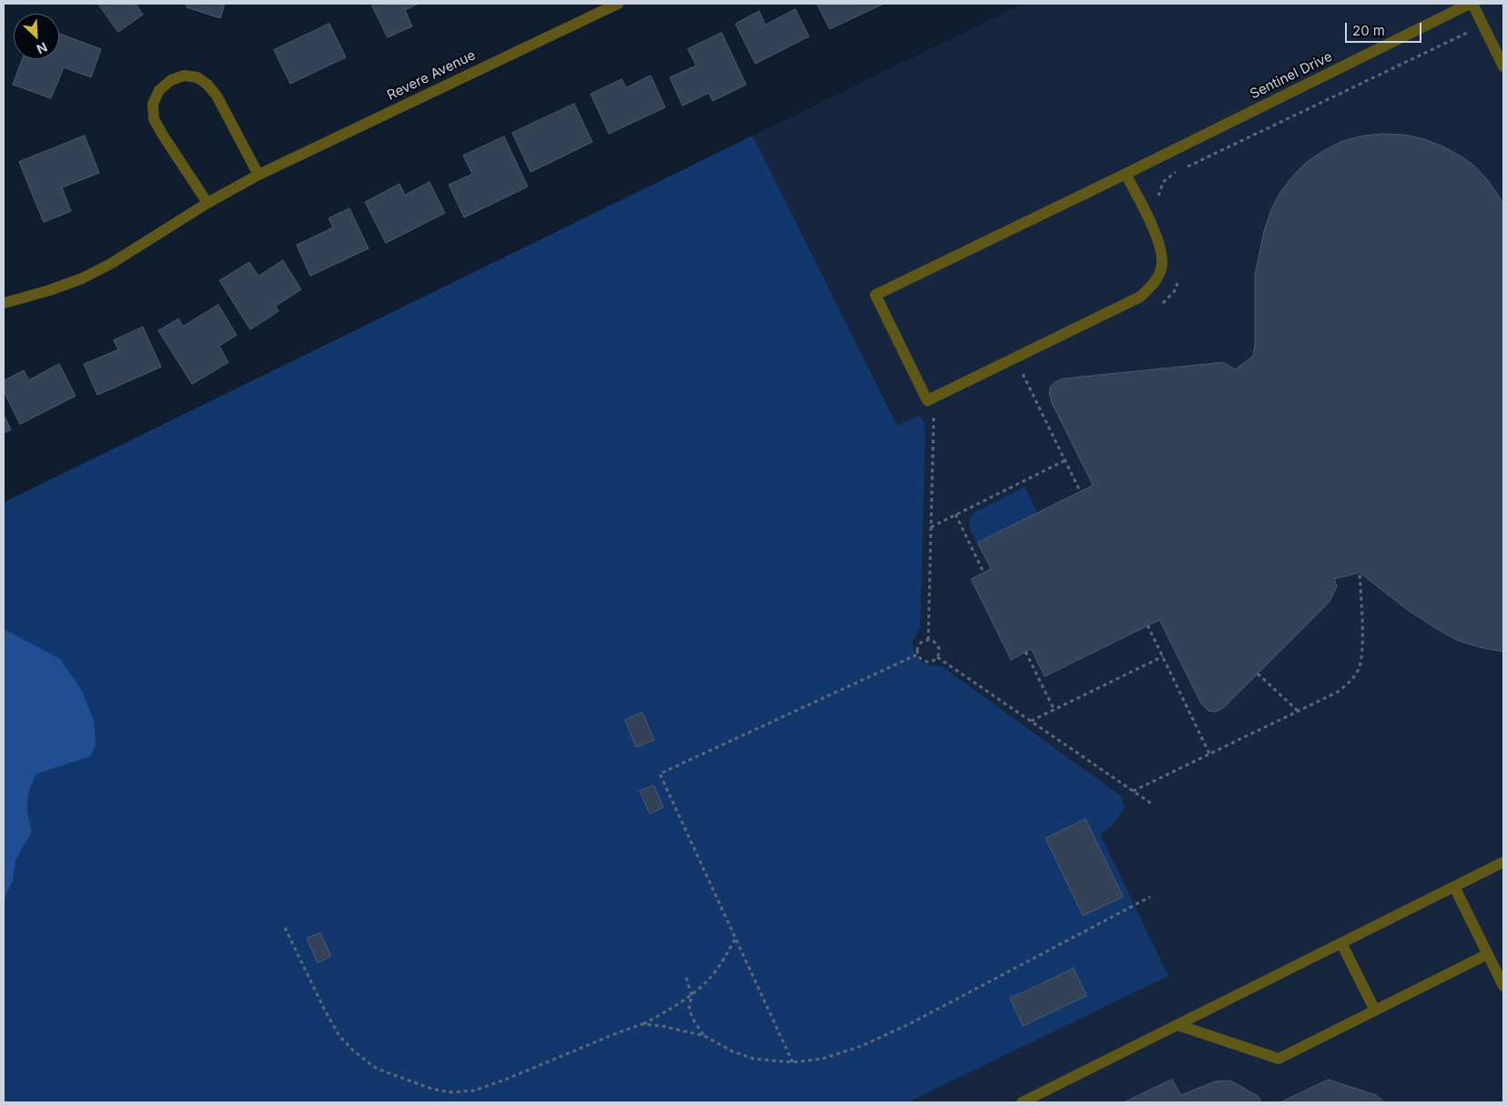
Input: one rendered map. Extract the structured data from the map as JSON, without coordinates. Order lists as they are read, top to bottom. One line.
{"streets":{"street":["Revere Avenue","Sentinel Drive"]},"scale_bar":"20 m","north":"bottom right"}
